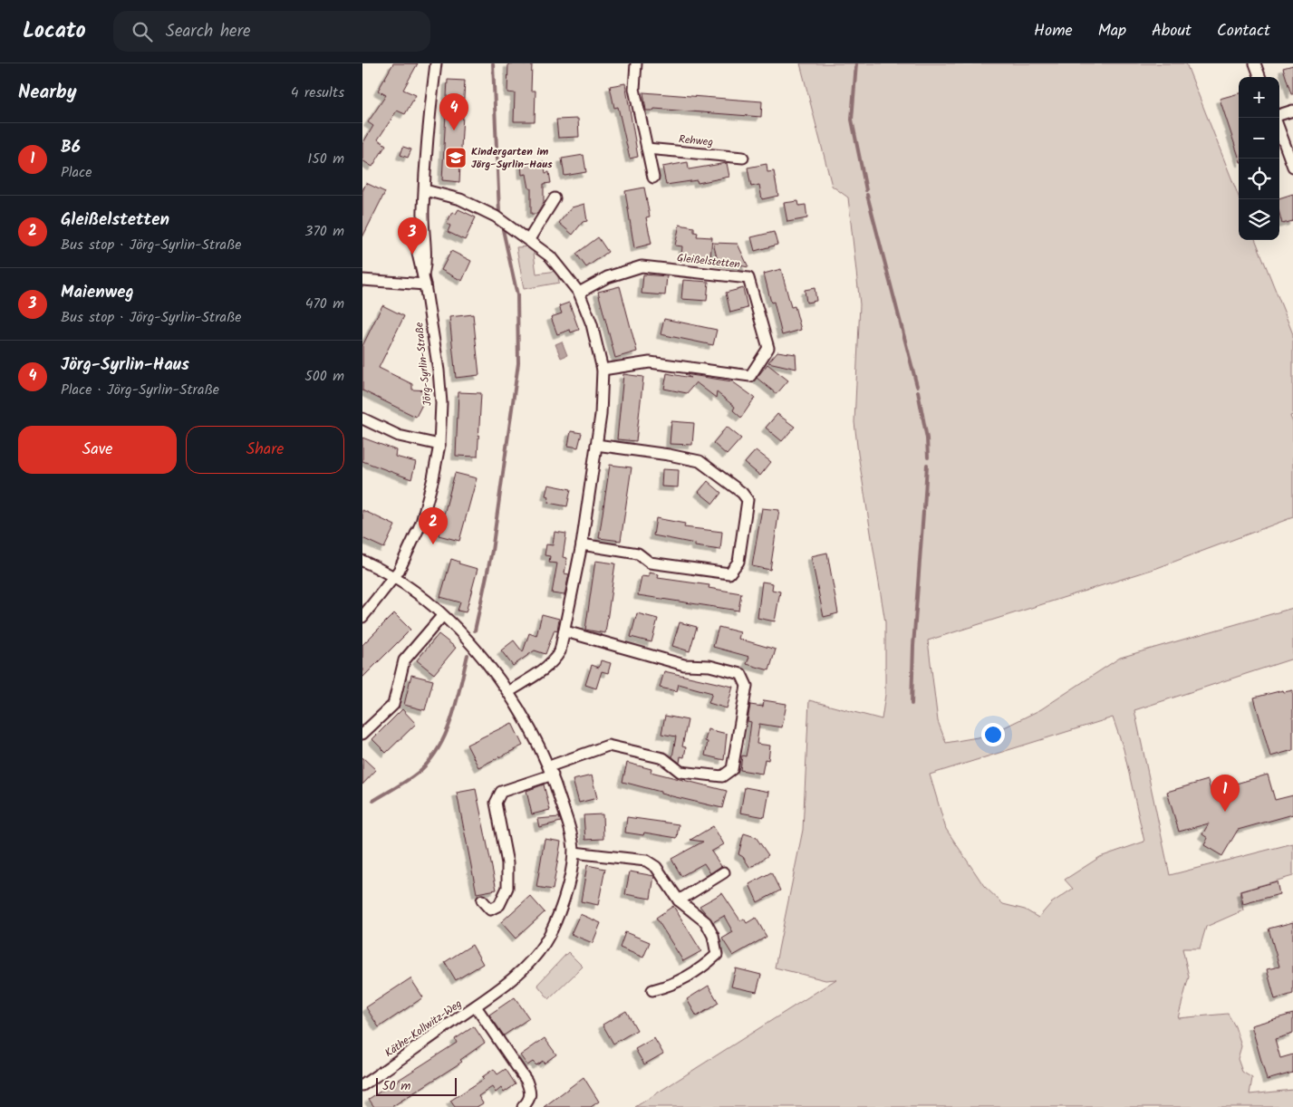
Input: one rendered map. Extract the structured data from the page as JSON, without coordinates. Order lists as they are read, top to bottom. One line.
{"streets":{"street":["Rehweg","Gleißelstetten","Jörg-Syrlin-Straße","Käthe-Kollwitz-Weg"]},"crossings":[["Jörg-Syrlin-Straße","Käthe-Kollwitz-Weg"]],"places":{"school or university":["Kindergarten im Jörg-Syrlin-Haus"]},"scale_bar":"50 m","page":{"header":"Locato","search":"Search here","nav":["Home","Map","About","Contact"],"heading":["Nearby","4 results"],"map_buttons":["+","−"],"pins":["4","3","2","1"],"list":[{"mark":"1","name":"B6","note":"Place","value":"150 m"},{"mark":"2","name":"Gleißelstetten","note":"Bus stop · Jörg-Syrlin-Straße","value":"370 m"},{"mark":"3","name":"Maienweg","note":"Bus stop · Jörg-Syrlin-Straße","value":"470 m"},{"mark":"4","name":"Jörg-Syrlin-Haus","note":"Place · Jörg-Syrlin-Straße","value":"500 m"}],"buttons":["Save","Share"],"scale":"50 m"}}
